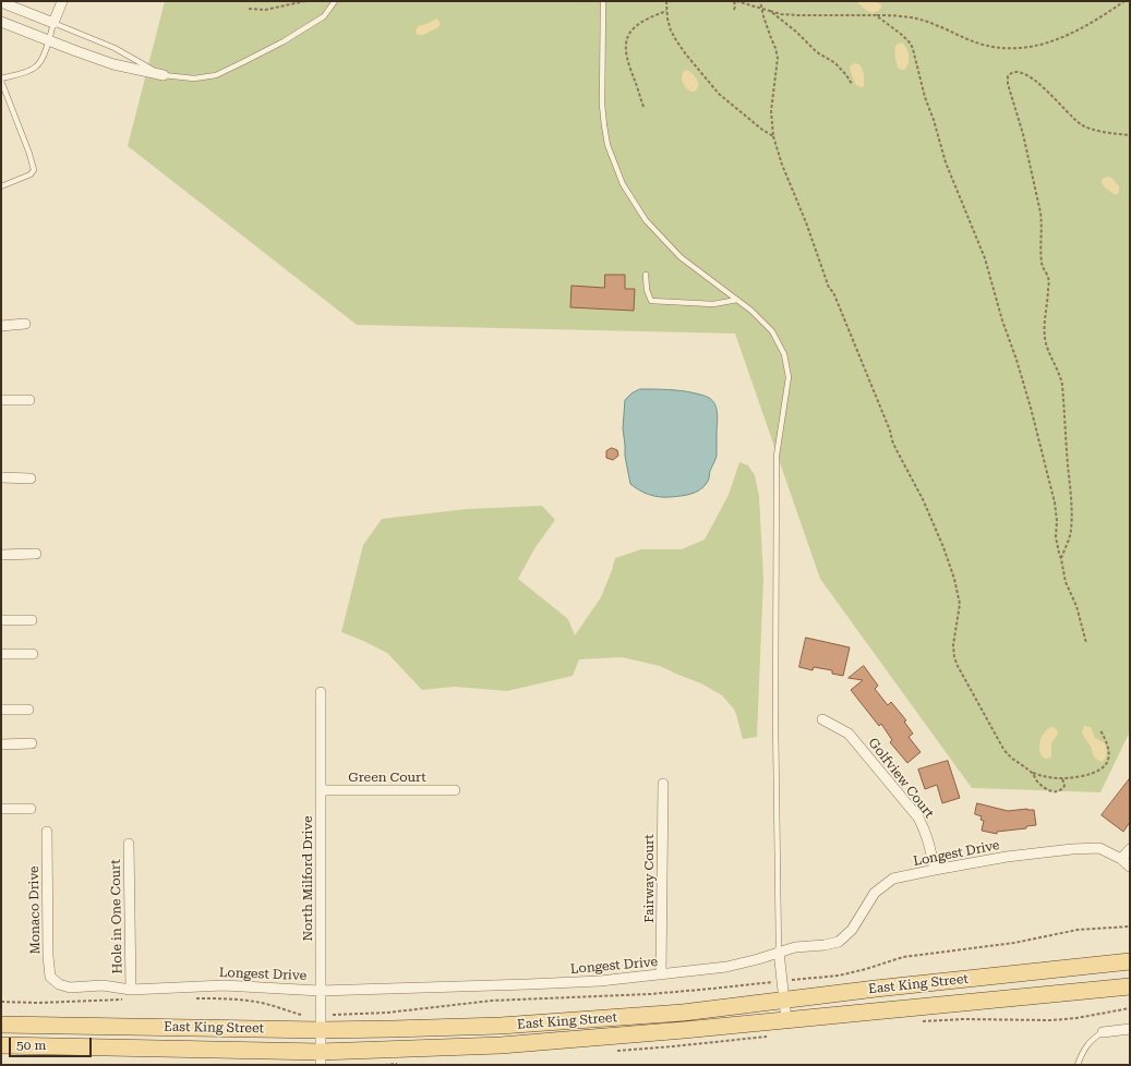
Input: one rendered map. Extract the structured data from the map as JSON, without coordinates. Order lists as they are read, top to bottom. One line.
{"streets":{"main road":["East King Street"],"street":["Green Court","Golfview Court","Longest Drive","North Milford Drive","Fairway Court","Monaco Drive","Hole in One Court"]},"crossings":[["Green Court","North Milford Drive"],["Golfview Court","Longest Drive"],["Longest Drive","North Milford Drive"],["Longest Drive","Fairway Court"],["Longest Drive","Monaco Drive"],["Longest Drive","Hole in One Court"],["North Milford Drive","East King Street"]],"scale_bar":"50 m"}
